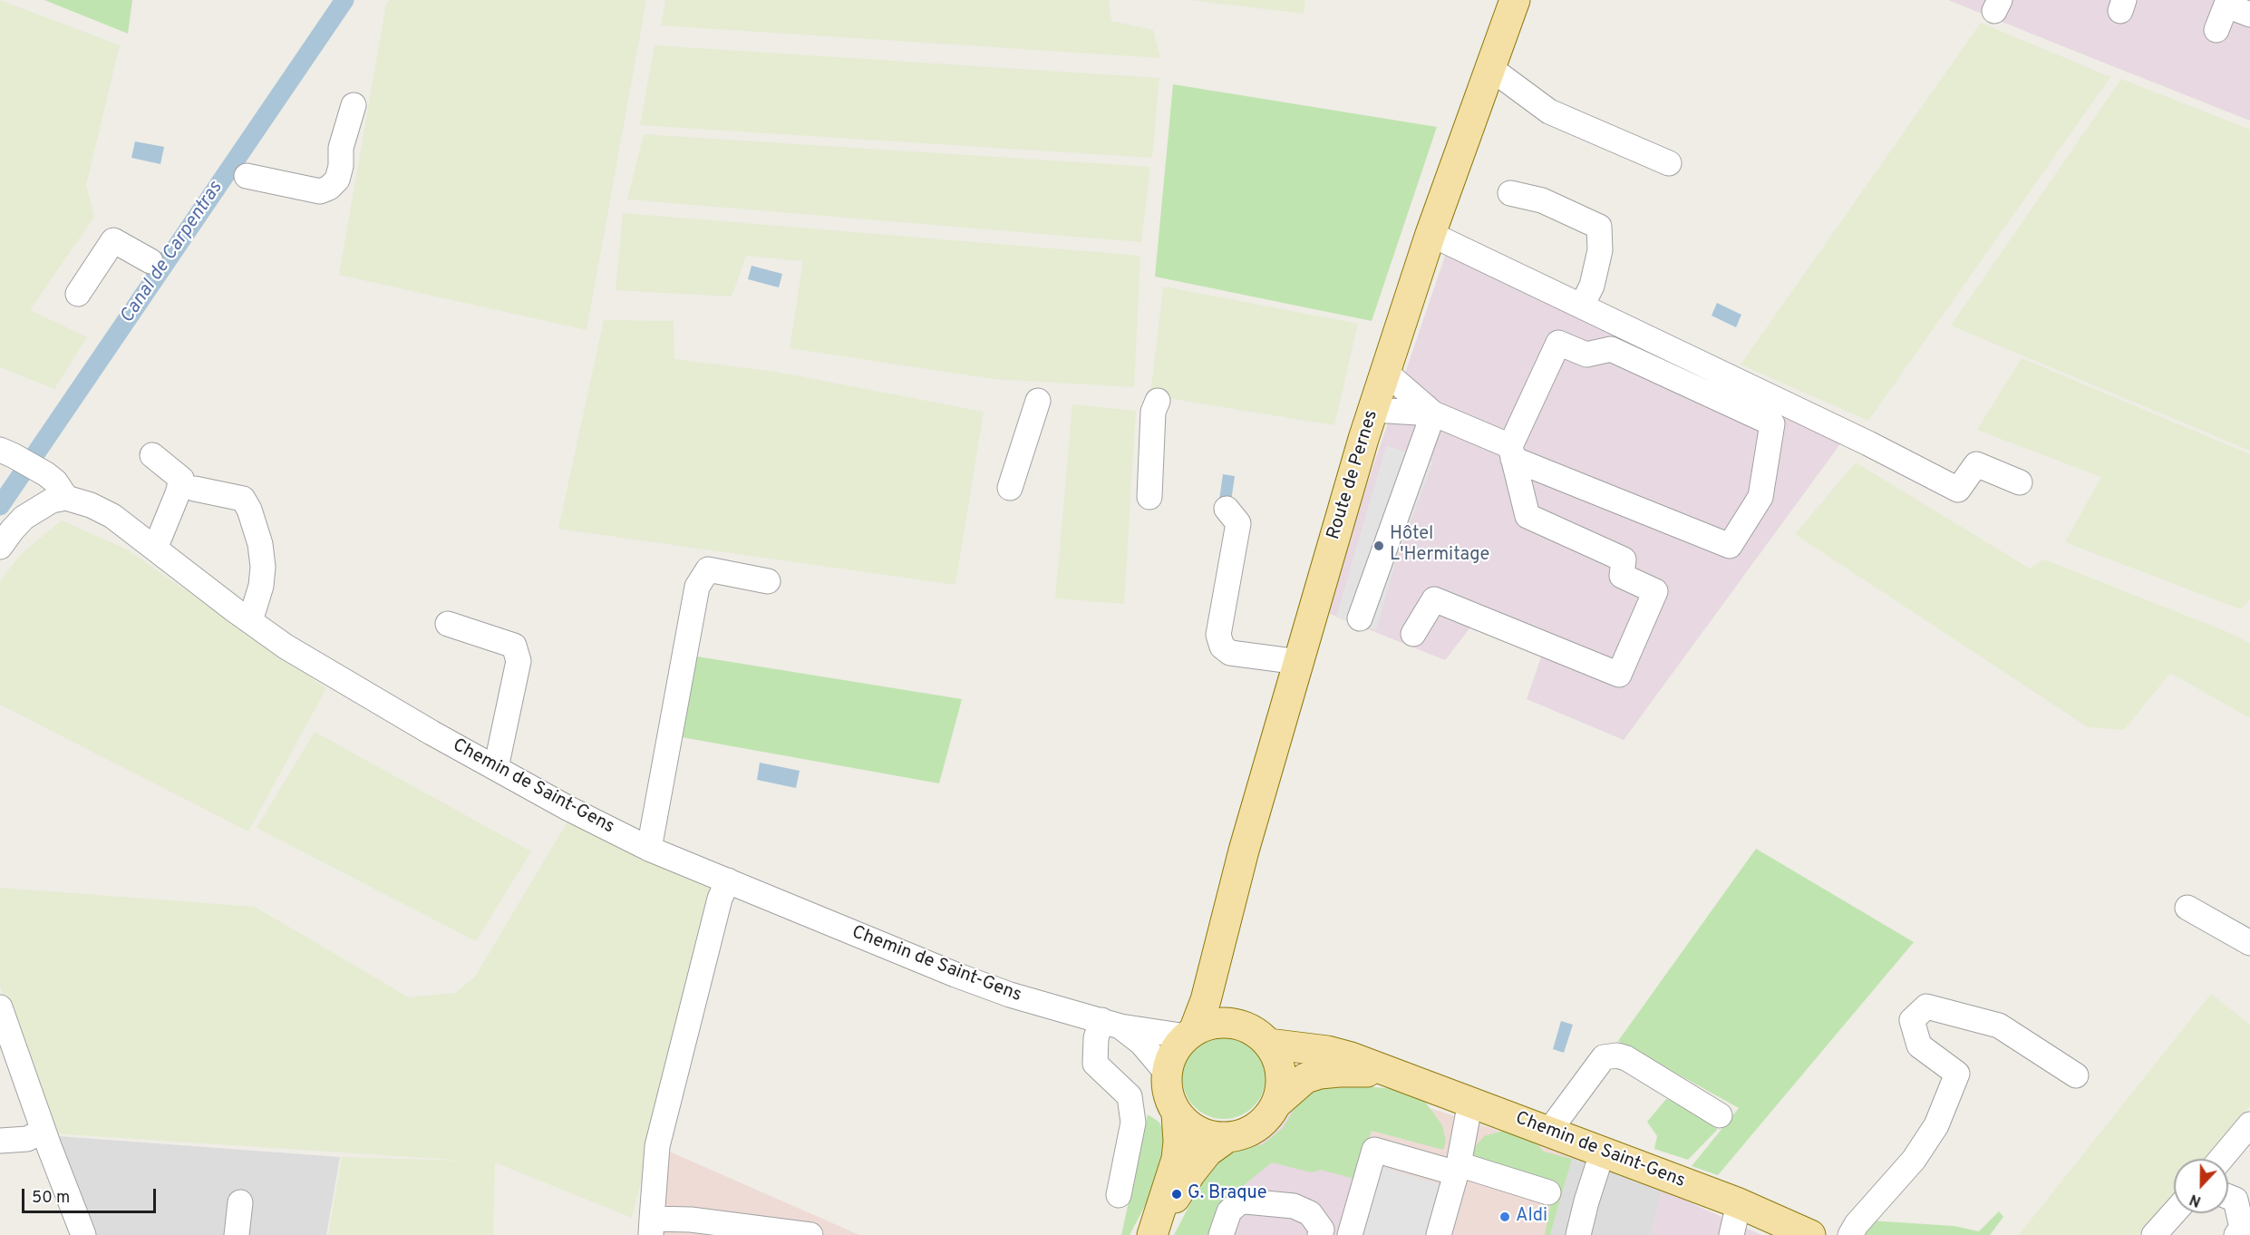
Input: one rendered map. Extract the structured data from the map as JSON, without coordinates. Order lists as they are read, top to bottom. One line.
{"streets":{"main road":["Route de Pernes","Chemin de Saint-Gens"]},"crossings":[["Route de Pernes","Chemin de Saint-Gens"]],"water":["Canal de Carpentras"],"places":["Hôtel L'Hermitage","G. Braque","Aldi"],"scale_bar":"50 m","north":"bottom"}
